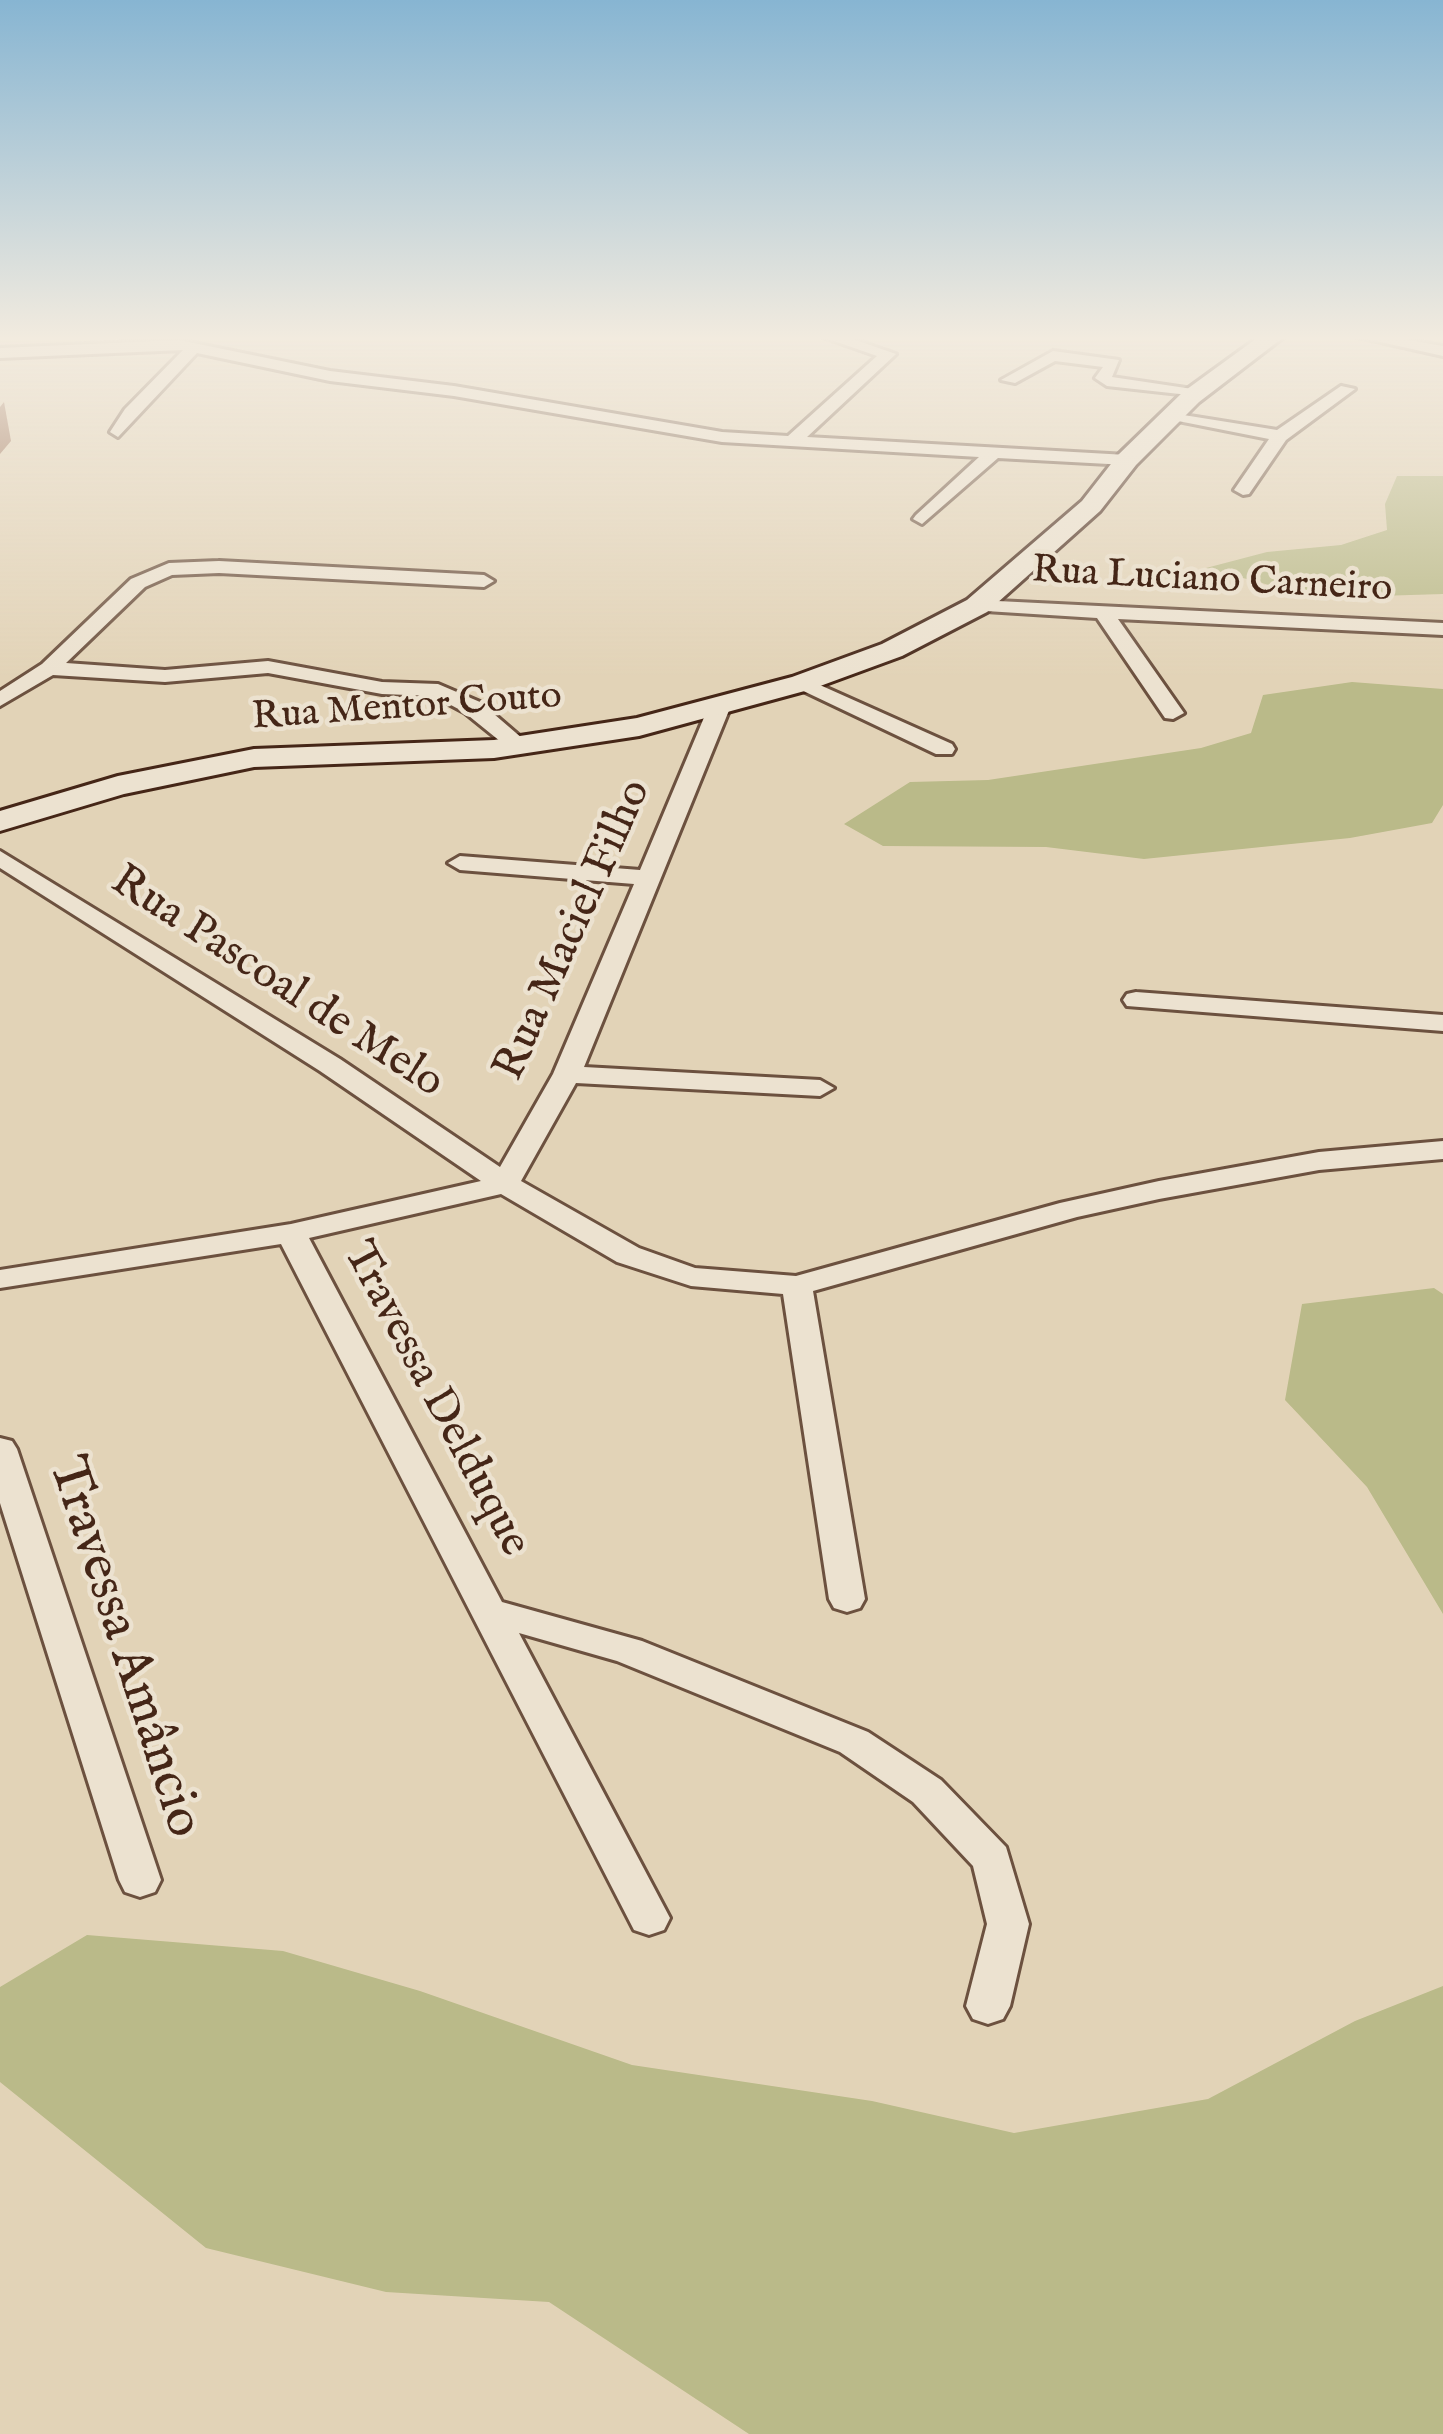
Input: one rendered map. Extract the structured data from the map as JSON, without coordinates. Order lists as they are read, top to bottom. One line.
{"streets":{"street":["Rua Luciano Carneiro","Rua Mentor Couto","Rua Maciel Filho","Rua Pascoal de Melo","Travessa Delduque","Travessa Amâncio"]},"crossings":[["Rua Luciano Carneiro","Rua Mentor Couto"],["Rua Mentor Couto","Rua Maciel Filho"],["Rua Maciel Filho","Rua Pascoal de Melo"]]}
